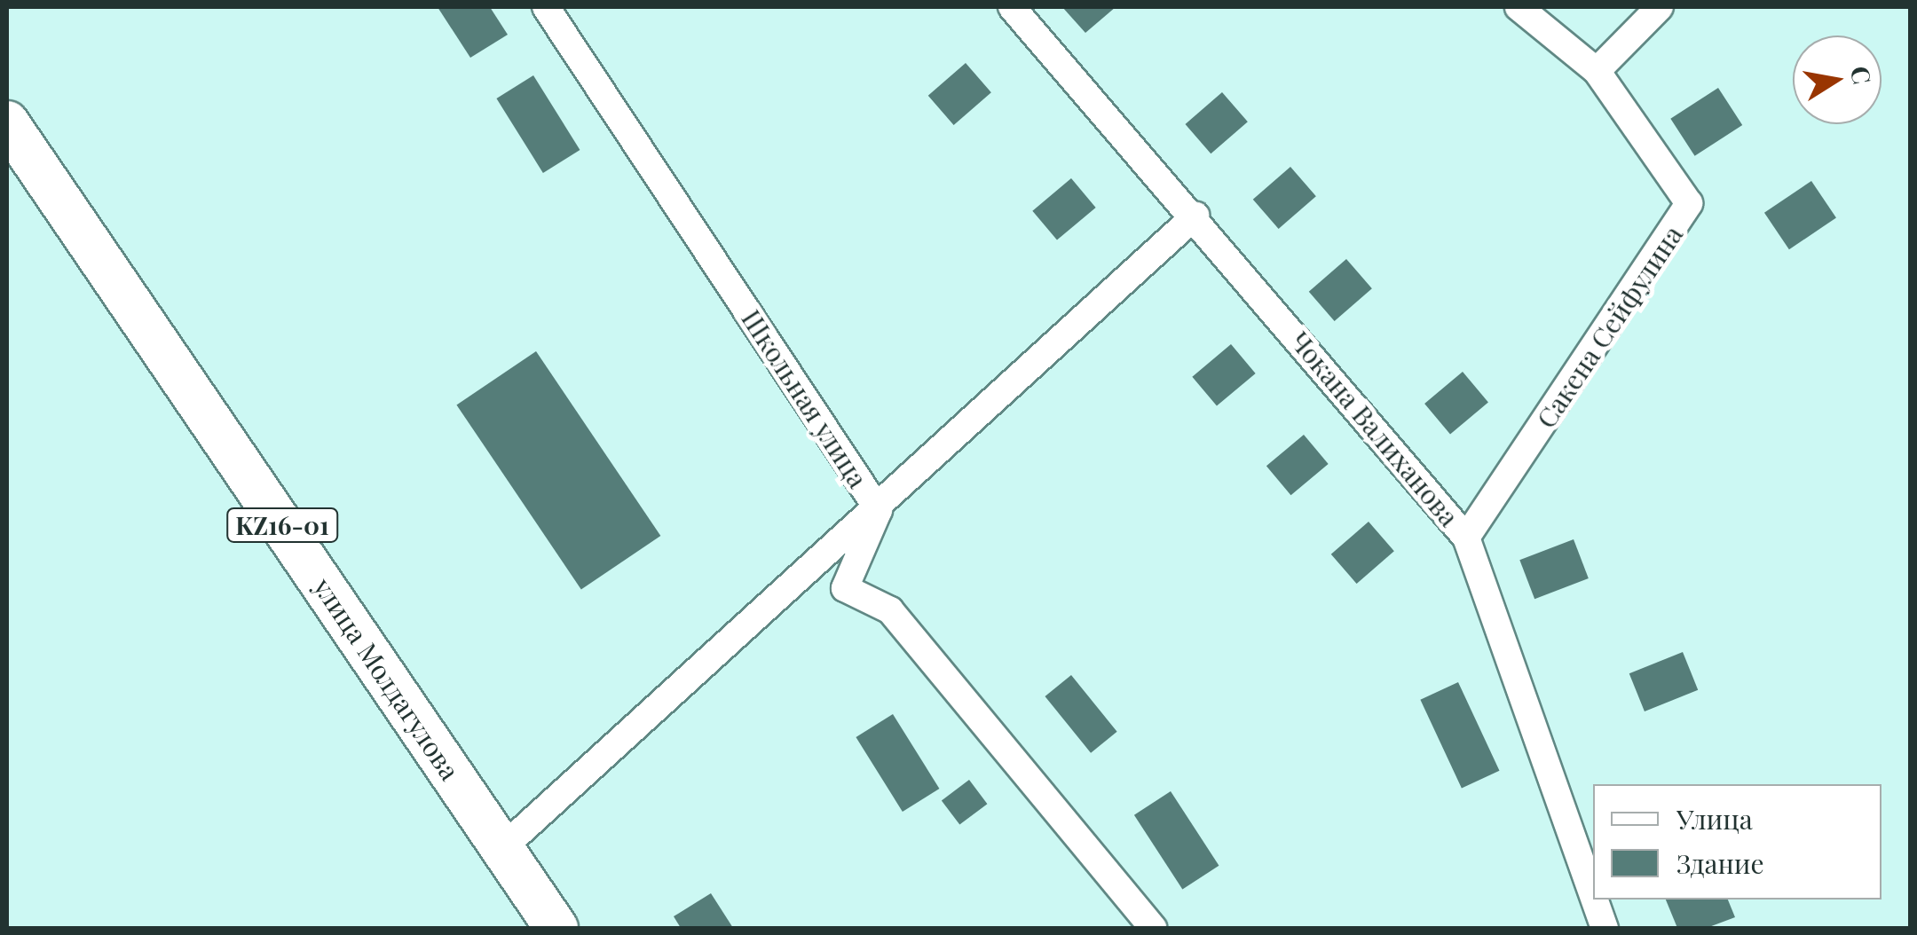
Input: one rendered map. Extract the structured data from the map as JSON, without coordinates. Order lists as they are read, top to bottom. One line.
{"streets":{"main road":["KZ16-01","улица Молдагулова"],"street":["Сакена Сейфулина","Школьная улица","Чокана Валиханова"]},"crossings":[["Сакена Сейфулина","Чокана Валиханова"]],"legend":["Улица","Здание"],"north":"right"}
